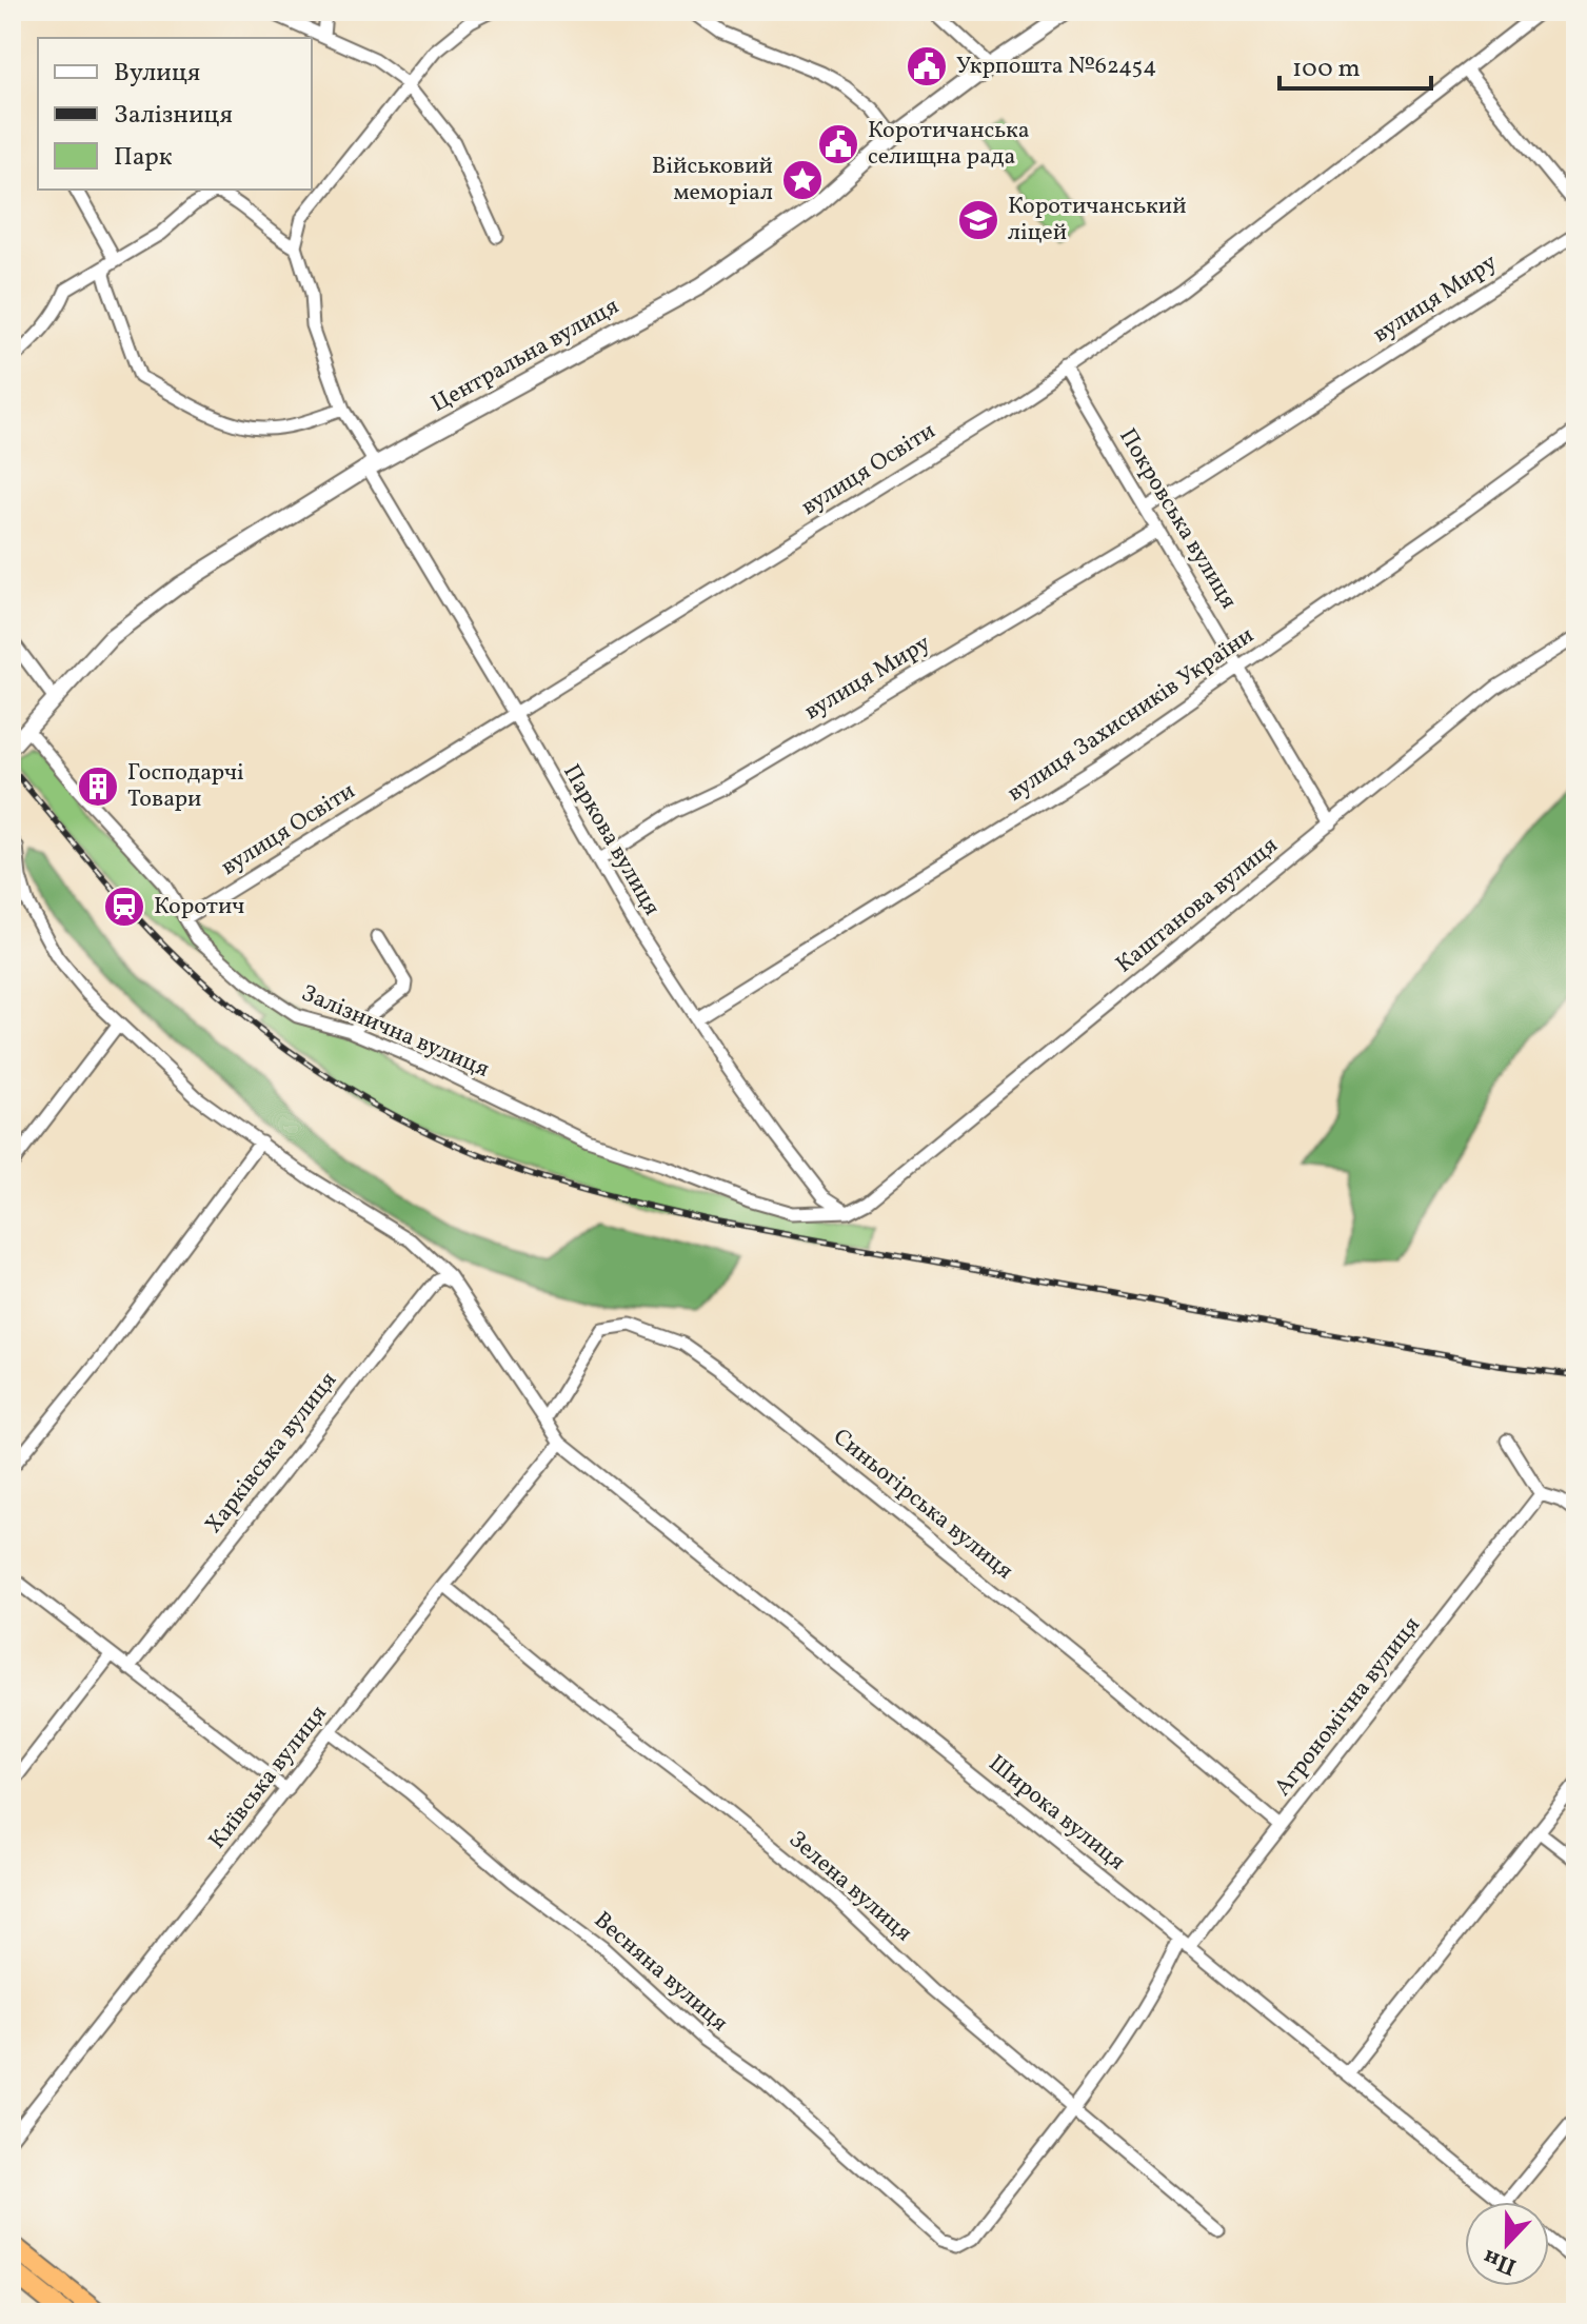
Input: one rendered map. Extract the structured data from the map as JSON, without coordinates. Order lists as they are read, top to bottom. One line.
{"streets":{"street":["вулиця Миру","Центральна вулиця","вулиця Освіти","Покровська вулиця","вулиця Захисників України","Паркова вулиця","Каштанова вулиця","Залізнична вулиця","Харківська вулиця","Синьогірська вулиця","Агрономічна вулиця","Київська вулиця","Широка вулиця","Зелена вулиця","Весняна вулиця"]},"crossings":[["вулиця Миру","Покровська вулиця"],["вулиця Миру","Паркова вулиця"],["Центральна вулиця","Паркова вулиця"],["Центральна вулиця","Залізнична вулиця"],["вулиця Освіти","Покровська вулиця"],["вулиця Освіти","Паркова вулиця"],["вулиця Освіти","Залізнична вулиця"],["Покровська вулиця","вулиця Захисників України"],["Покровська вулиця","Каштанова вулиця"],["вулиця Захисників України","Паркова вулиця"],["Паркова вулиця","Каштанова вулиця"],["Паркова вулиця","Залізнична вулиця"],["Каштанова вулиця","Залізнична вулиця"],["Харківська вулиця","Широка вулиця"],["Синьогірська вулиця","Агрономічна вулиця"],["Синьогірська вулиця","Широка вулиця"],["Агрономічна вулиця","Широка вулиця"],["Агрономічна вулиця","Зелена вулиця"],["Агрономічна вулиця","Весняна вулиця"],["Київська вулиця","Широка вулиця"],["Київська вулиця","Зелена вулиця"],["Київська вулиця","Весняна вулиця"]],"places":{"public building":["Укрпошта №62454","Коротичанська селищна рада"],"place":["Військовий меморіал"],"school or university":["Коротичанський ліцей"],"building":["Господарчі Товари"],"station":["Коротич"]},"legend":["Вулиця","Залізниця","Парк"],"scale_bar":"100 m","north":"bottom"}
